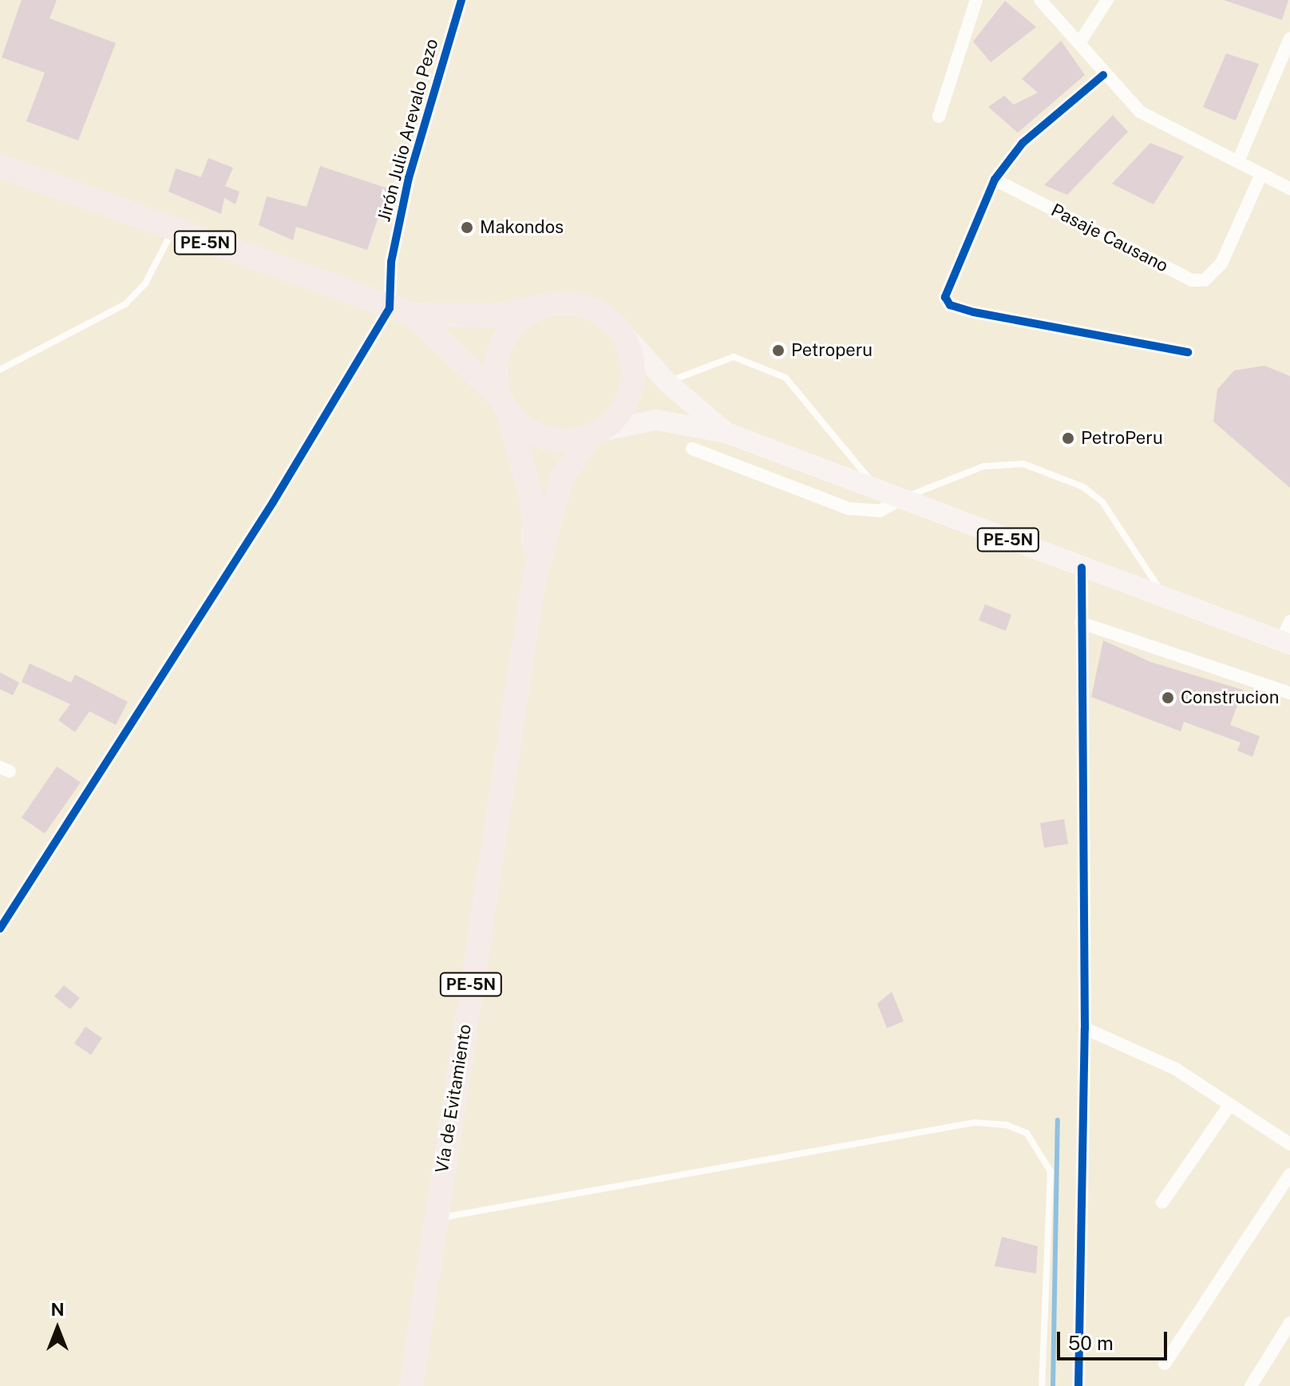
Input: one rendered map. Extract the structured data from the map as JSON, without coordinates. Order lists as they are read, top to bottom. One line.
{"streets":{"highway":["PE-5N","Vía de Evitamiento"],"street":["Jirón Julio Arevalo Pezo","Pasaje Causano"]},"crossings":[["Jirón Julio Arevalo Pezo","PE-5N"],["PE-5N","Vía de Evitamiento"]],"places":["Makondos","Petroperu","PetroPeru","Construcion"],"scale_bar":"50 m","north":"top"}
